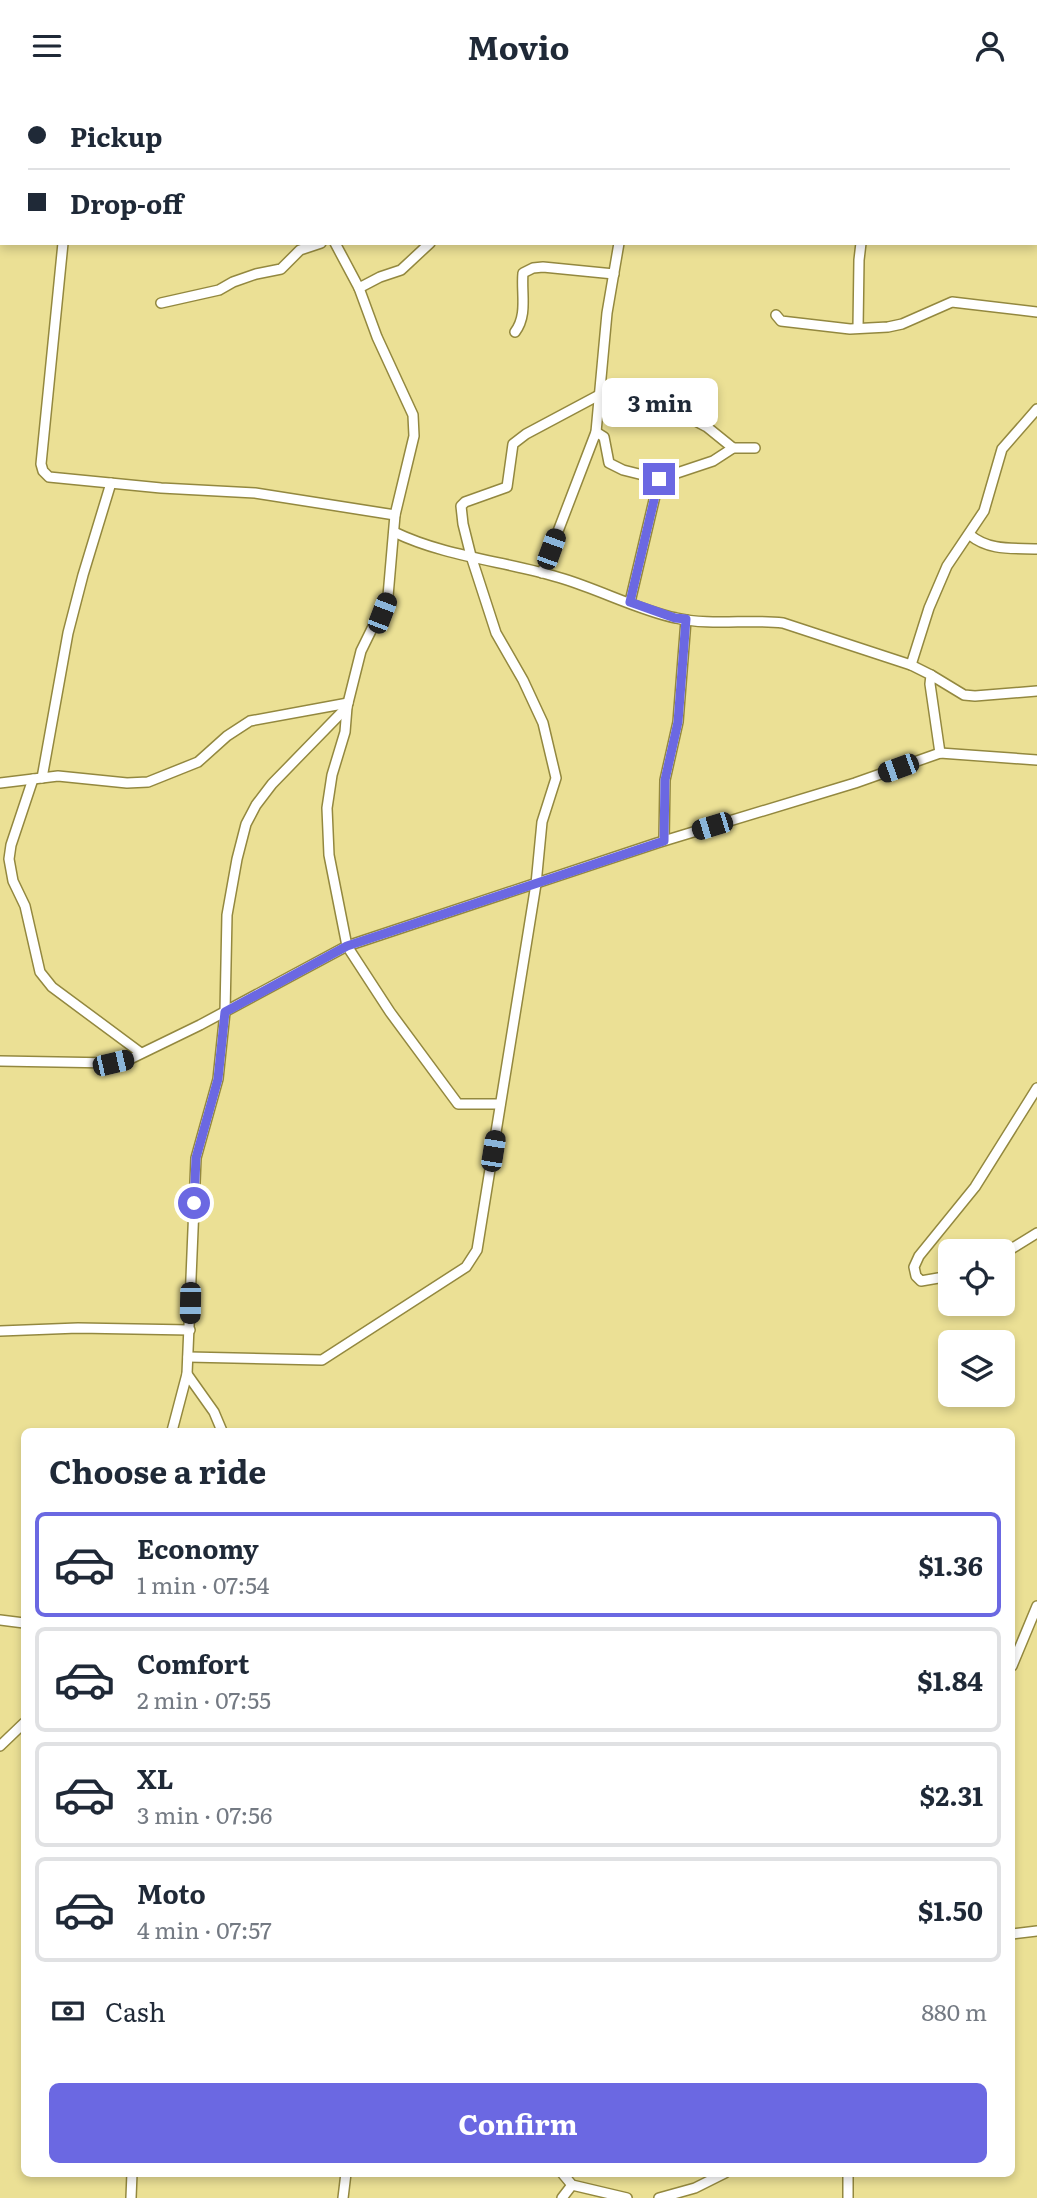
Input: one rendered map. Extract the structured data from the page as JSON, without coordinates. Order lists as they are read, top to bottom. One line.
{"page":{"header":"Movio","banner":["Pickup","Drop-off"],"bubble":"3 min","heading":"Choose a ride","list":[{"name":"Economy","note":"1 min · 07:54","value":"$1.36"},{"name":"Comfort","note":"2 min · 07:55","value":"$1.84"},{"name":"XL","note":"3 min · 07:56","value":"$2.31"},{"name":"Moto","note":"4 min · 07:57","value":"$1.50"}],"pay":["Cash","880 m"],"buttons":"Confirm"}}
